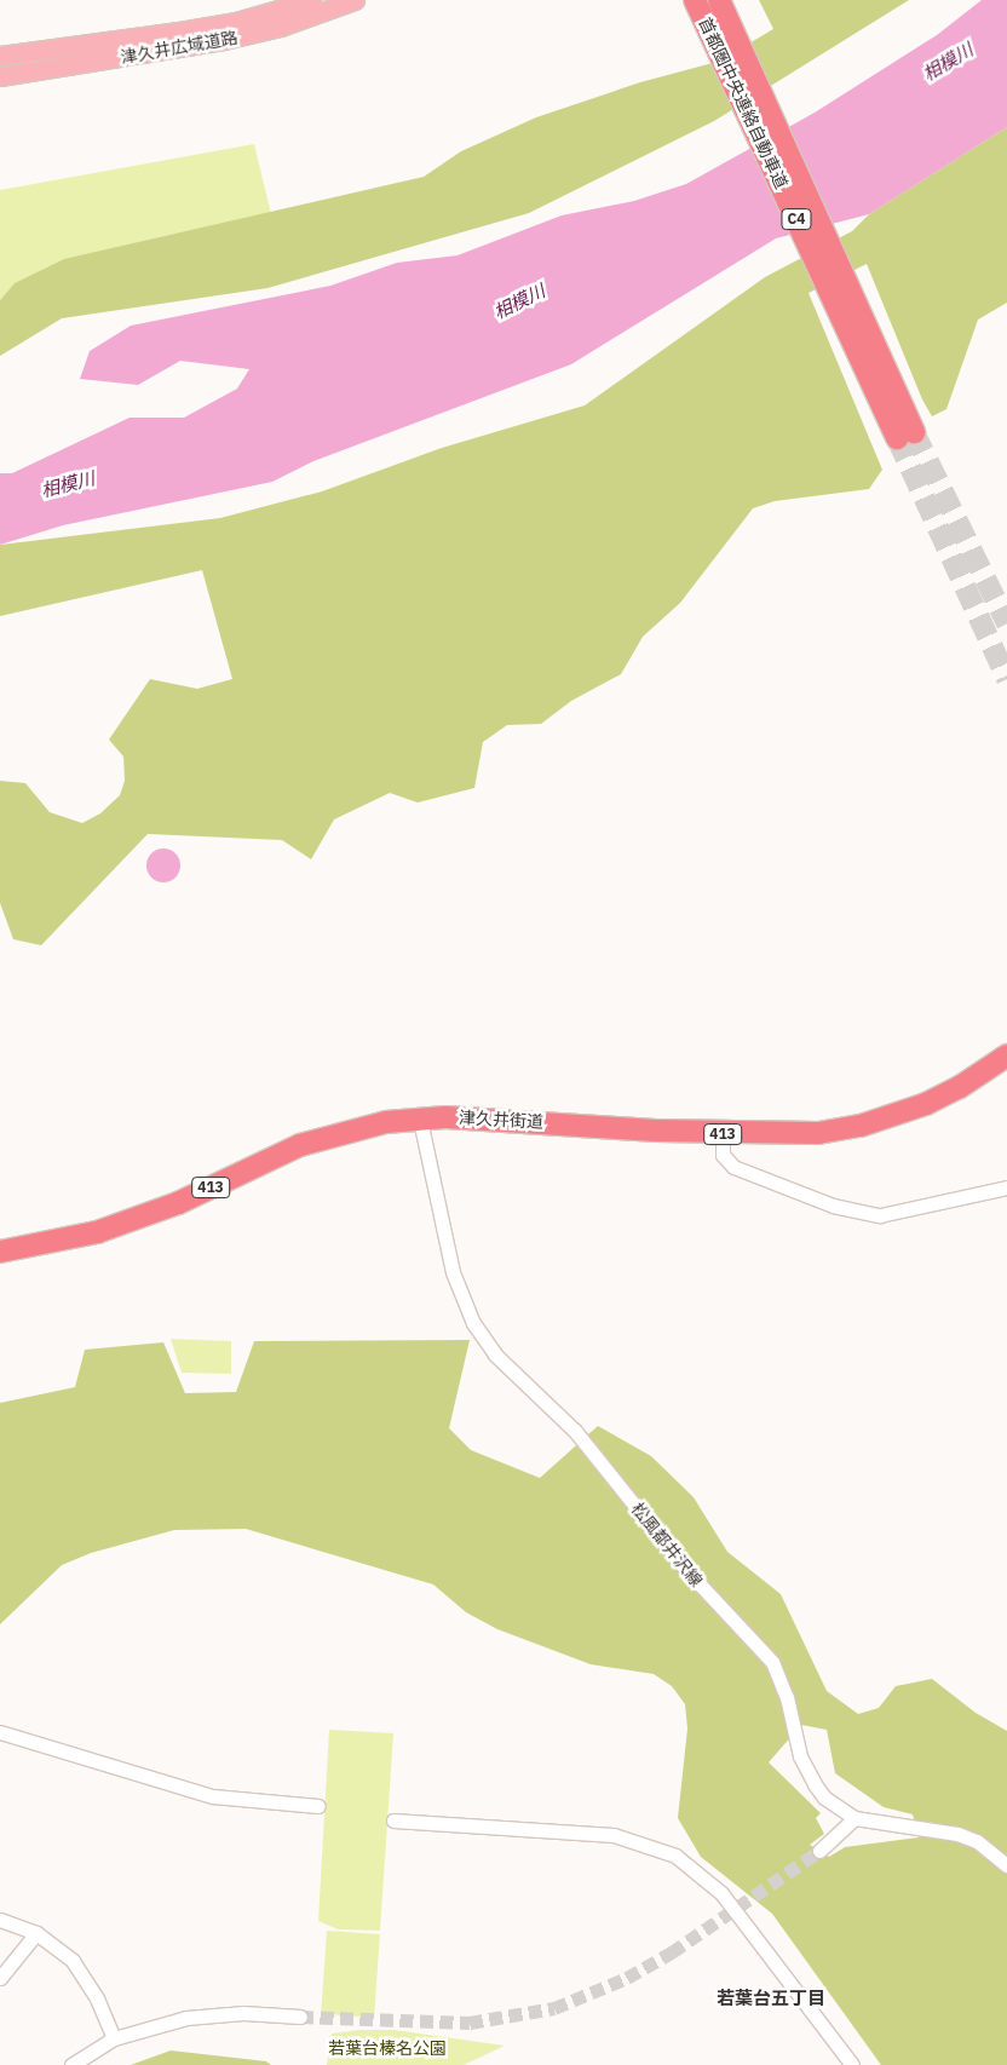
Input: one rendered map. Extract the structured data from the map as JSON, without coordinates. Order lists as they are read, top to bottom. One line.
{"streets":{"highway":["首都圏中央連絡自動車道","C4","津久井街道","413"],"main road":["津久井広域道路"],"street":["松風都井沢線"]},"crossings":[["津久井街道","松風都井沢線"]],"districts":["若葉台五丁目"],"water":["相模川"],"parks":["若葉台榛名公園"]}
